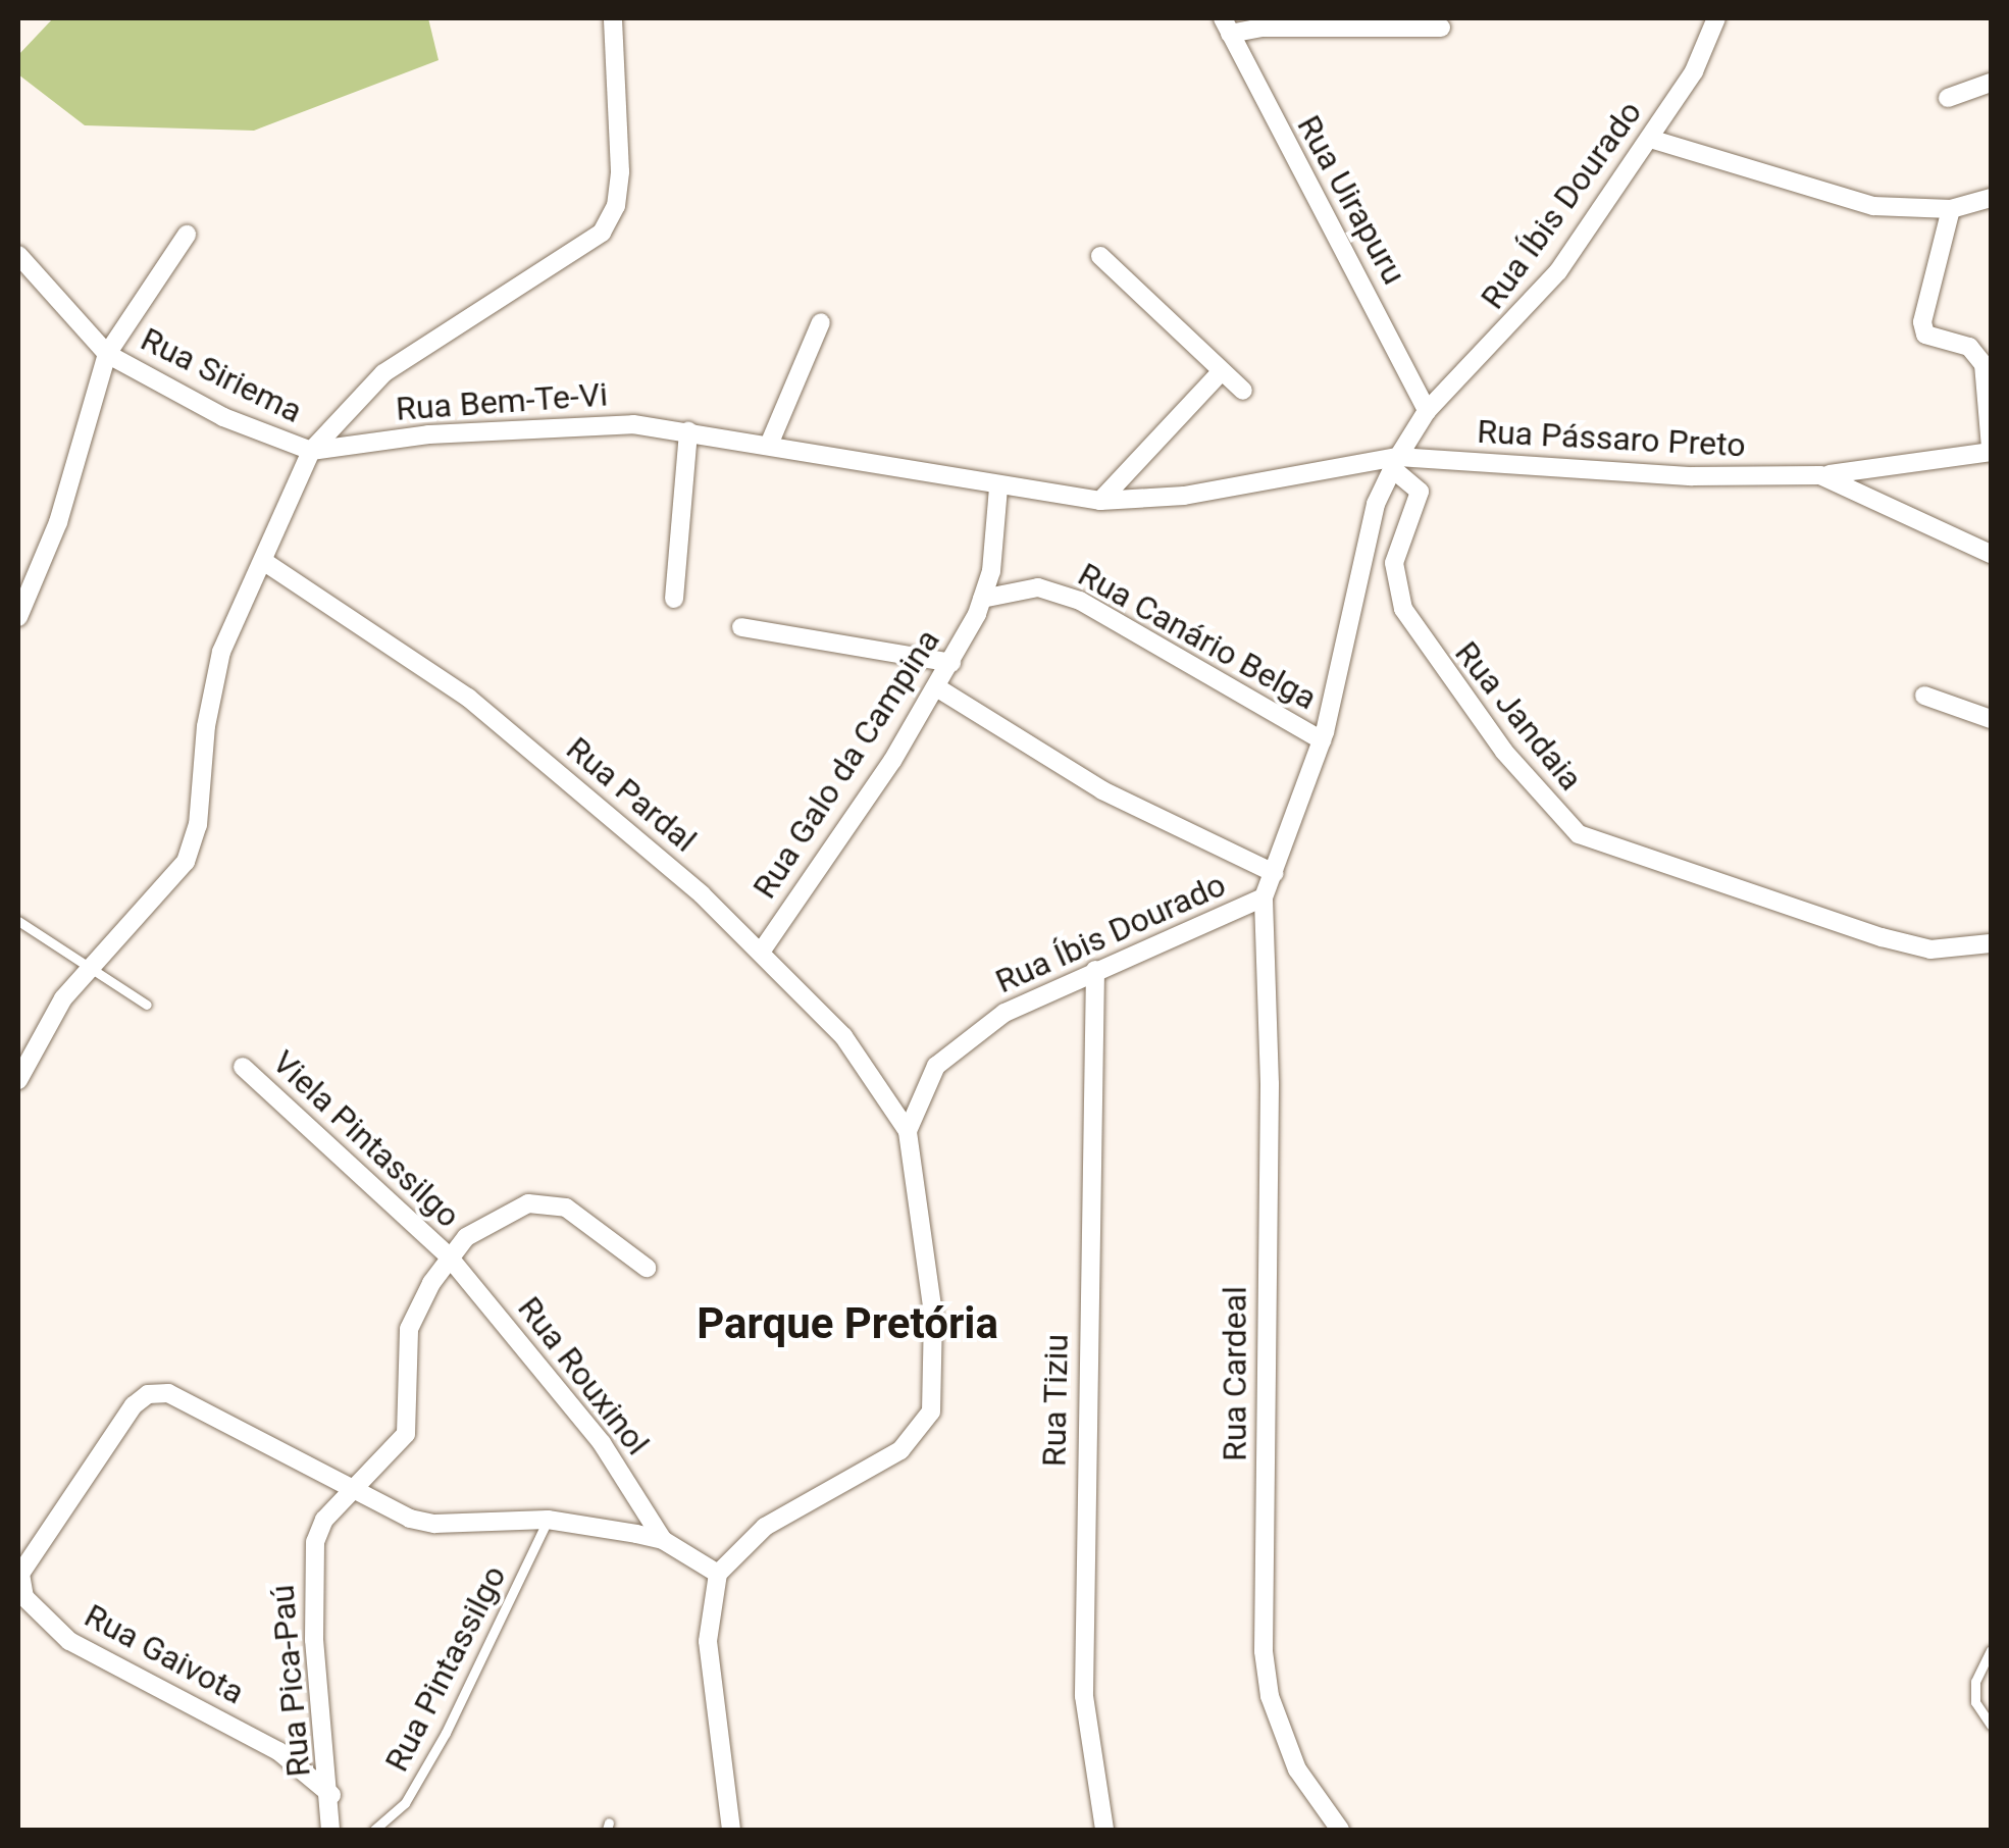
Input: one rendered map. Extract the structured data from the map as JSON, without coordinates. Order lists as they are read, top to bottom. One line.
{"streets":{"street":["Rua Uirapuru","Rua Íbis Dourado","Rua Siriema","Rua Bem-Te-Vi","Rua Pássaro Preto","Rua Canário Belga","Rua Jandaia","Rua Galo da Campina","Rua Pardal","Viela Pintassilgo","Rua Cardeal","Rua Rouxinol","Rua Tiziu","Rua Gaivota","Rua Pica-Paú"],"lane":["Rua Pintassilgo"]},"crossings":[["Rua Uirapuru","Rua Íbis Dourado"],["Rua Íbis Dourado","Rua Bem-Te-Vi"],["Rua Íbis Dourado","Rua Pássaro Preto"],["Rua Íbis Dourado","Rua Canário Belga"],["Rua Íbis Dourado","Rua Jandaia"],["Rua Íbis Dourado","Rua Pardal"],["Rua Íbis Dourado","Rua Cardeal"],["Rua Íbis Dourado","Rua Tiziu"],["Rua Siriema","Rua Bem-Te-Vi"],["Rua Bem-Te-Vi","Rua Pássaro Preto"],["Rua Bem-Te-Vi","Rua Jandaia"],["Rua Bem-Te-Vi","Rua Galo da Campina"],["Rua Pássaro Preto","Rua Jandaia"],["Rua Canário Belga","Rua Galo da Campina"],["Rua Galo da Campina","Rua Pardal"],["Viela Pintassilgo","Rua Rouxinol"],["Viela Pintassilgo","Rua Pica-Paú"],["Rua Rouxinol","Rua Pica-Paú"],["Rua Gaivota","Rua Pica-Paú"]],"districts":["Parque Pretória"]}
